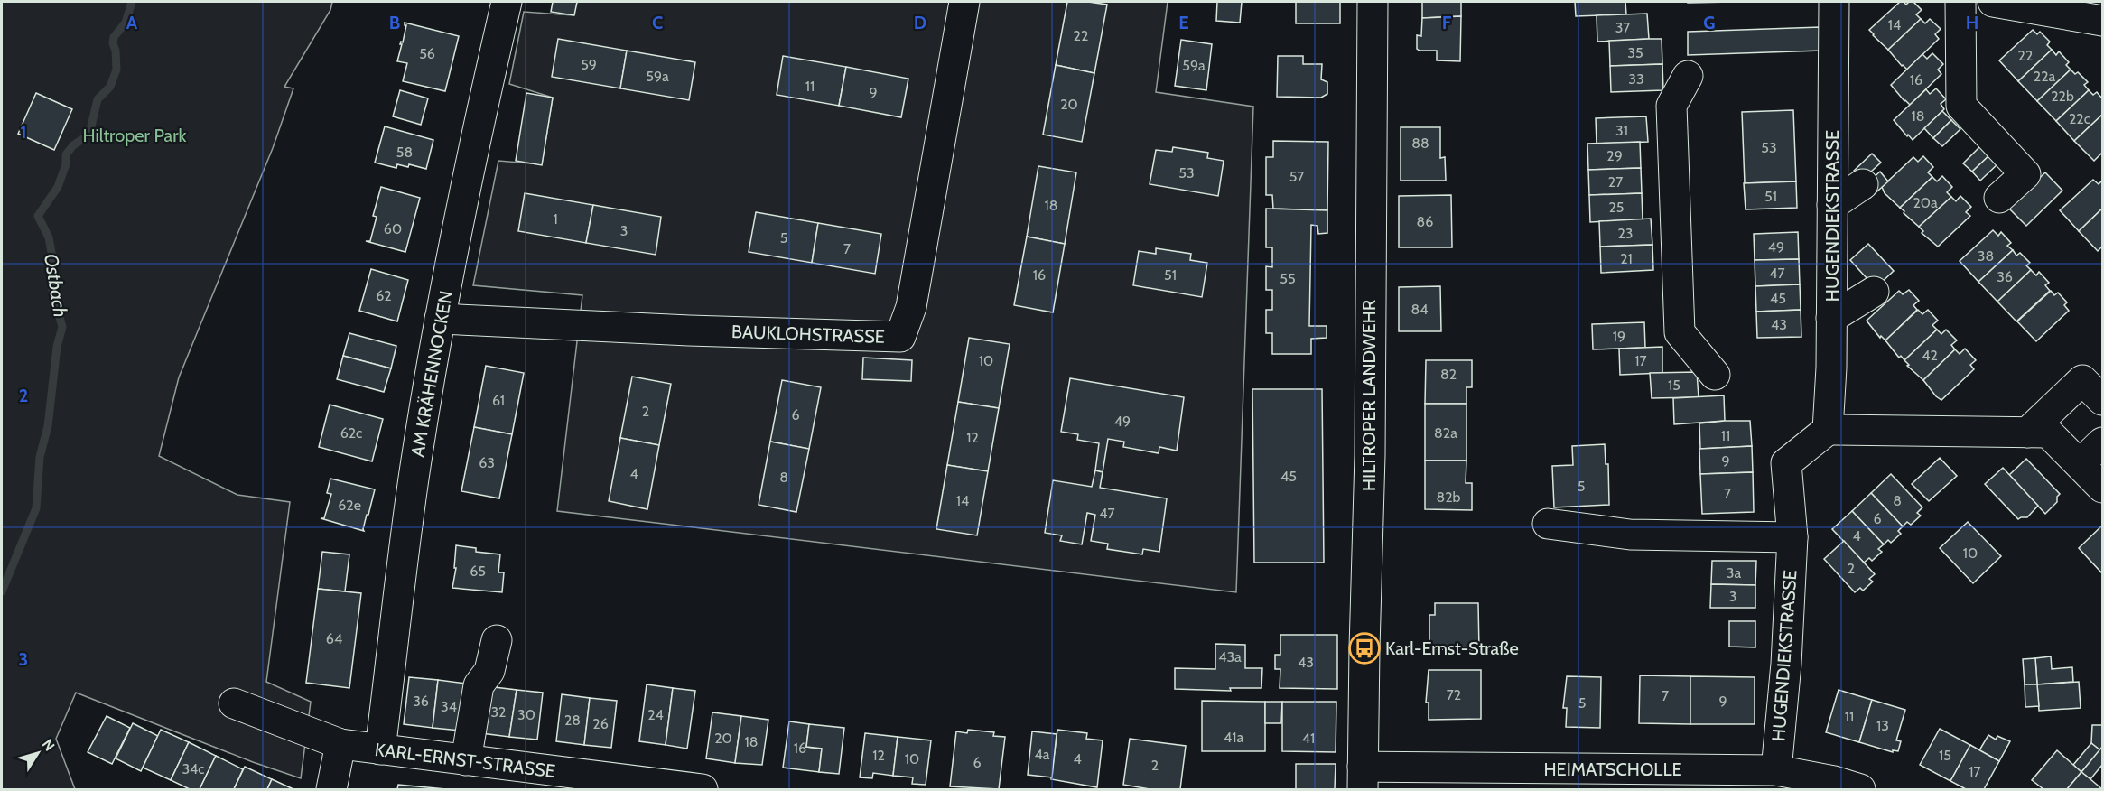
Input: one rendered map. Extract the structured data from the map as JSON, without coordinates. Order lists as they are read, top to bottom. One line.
{"streets":{"street":["HUGENDIEKSTRASSE","BAUKLOHSTRASSE","AM KRÄHENNOCKEN","HILTROPER LANDWEHR","KARL-ERNST-STRASSE","HEIMATSCHOLLE"]},"crossings":[["HUGENDIEKSTRASSE","HEIMATSCHOLLE"],["BAUKLOHSTRASSE","AM KRÄHENNOCKEN"],["AM KRÄHENNOCKEN","KARL-ERNST-STRASSE"],["HILTROPER LANDWEHR","HEIMATSCHOLLE"]],"water":["Ostbach"],"parks":["Hiltroper Park"],"places":{"bus stop":["Karl-Ernst-Straße"]},"house_numbers":["14","37","22","35","56","22","59","59a","59a","22a","33","16","11","9","22b","20","18","22c","31","88","53","58","29","53","57","27","51","20a","18","25","1","86","60","3","23","5","49","7","38","21","47","16","51","36","55","62","45","84","43","19","42","10","17","82","15","61","2","6","49","62c","82a","11","12","9","63","4","45","8","5","7","82b","14","8","62e","47","6","4","10","2","65","3a","3","64","43a","43","72","7","36","9","5","34","32","30","24","11","28","26","13","41a","20","41","18","16","4a","12","15","10","4","6","2","34c","17"],"north":"top right","grid":{"columns":["A","B","C","D","E","F","G","H"],"rows":["1","2","3"]}}
